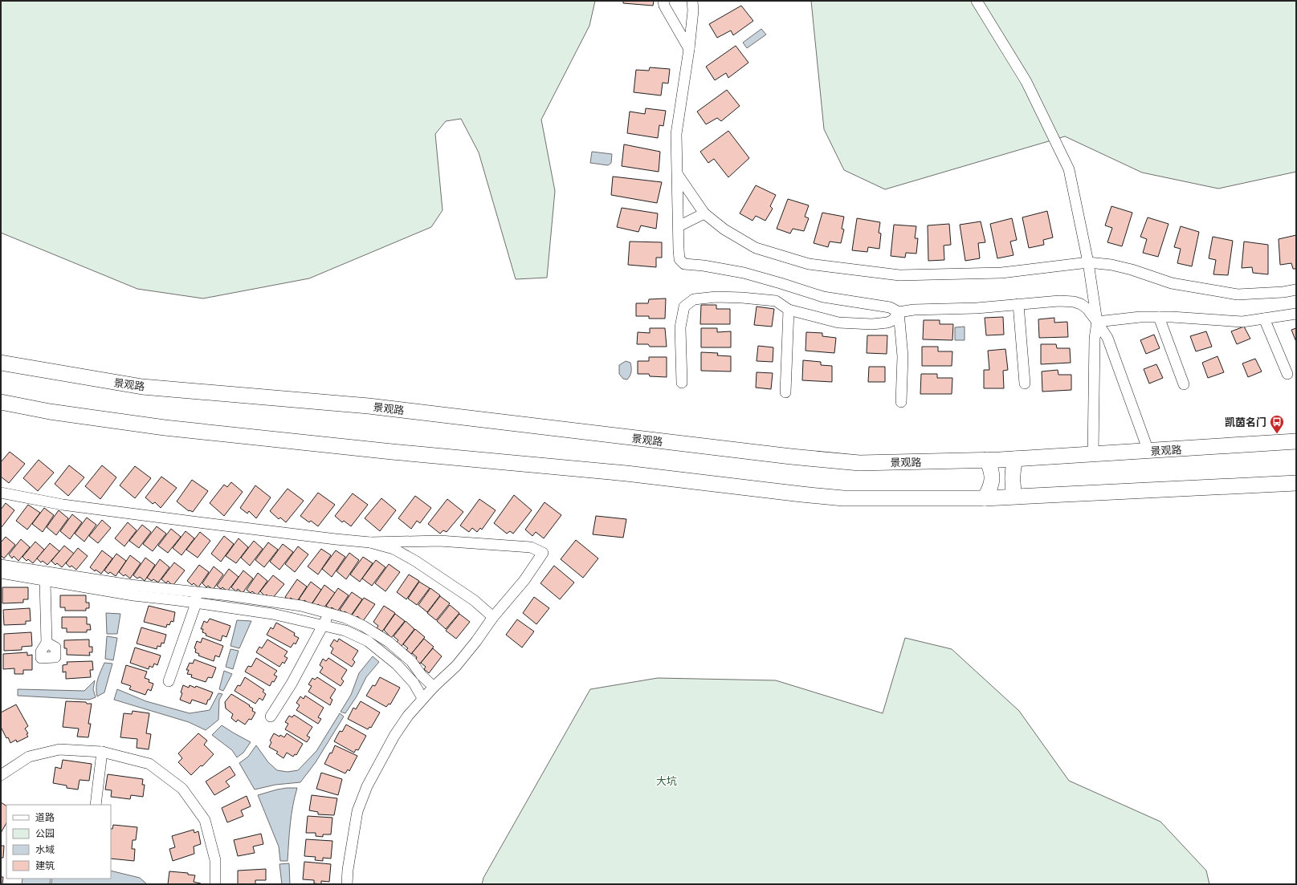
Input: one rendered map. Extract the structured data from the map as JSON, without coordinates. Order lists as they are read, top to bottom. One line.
{"streets":{"street":["景观路"]},"parks":["大坑"],"places":{"bus stop":["凯茵名门"]},"legend":["道路","公园","水域","建筑"]}
